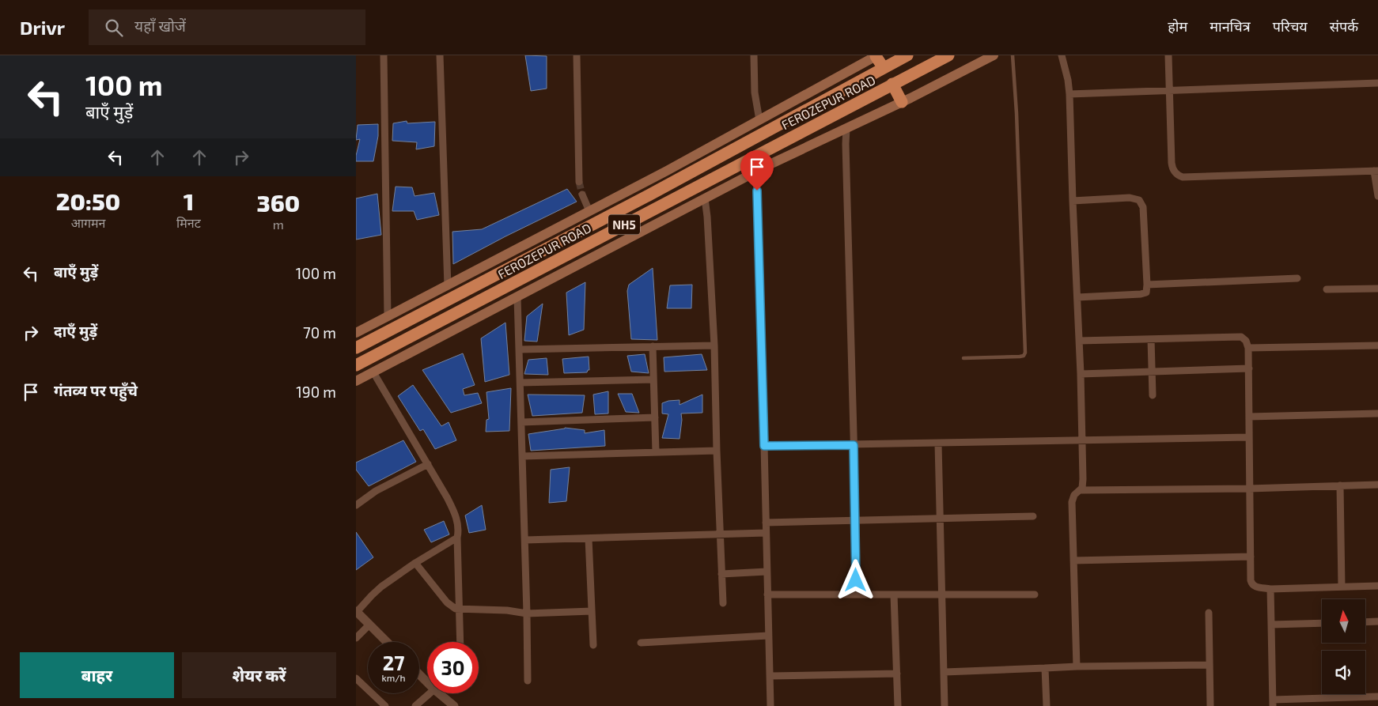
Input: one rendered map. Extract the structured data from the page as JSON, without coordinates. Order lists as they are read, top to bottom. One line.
{"streets":{"highway":["FEROZEPUR ROAD","NH5"]},"crossings":[["FEROZEPUR ROAD","NH5"]],"north":"top","page":{"header":"Drivr","search":"यहाँ खोजें","nav":["होम","मानचित्र","परिचय","संपर्क"],"turn":["100 m","बाएँ मुड़ें"],"eta":["20:50","आगमन","1","मिनट","360","m"],"list":[{"name":"बाएँ मुड़ें","value":"100 m"},{"name":"दाएँ मुड़ें","value":"70 m"},{"name":"गंतव्य पर पहुँचे","value":"190 m"}],"speed":"27 km/h","limit":"30","buttons":["बाहर","शेयर करें"]}}
